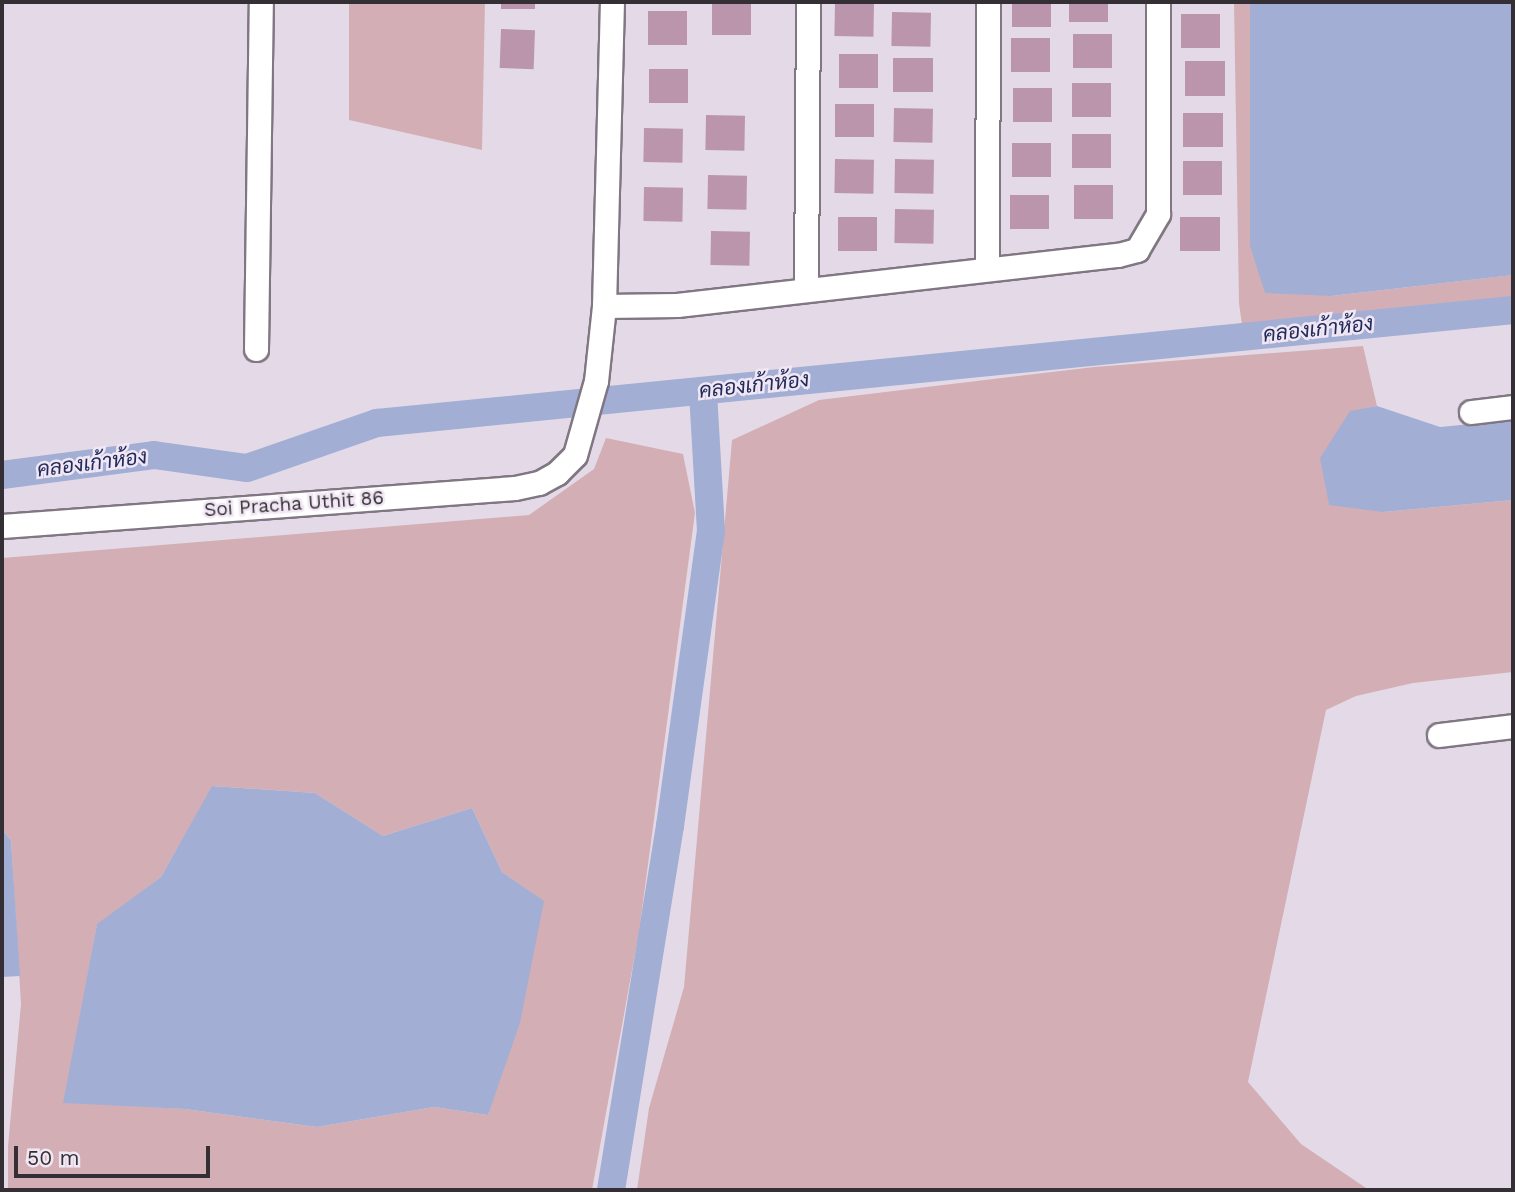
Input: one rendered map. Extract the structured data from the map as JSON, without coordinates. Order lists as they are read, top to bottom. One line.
{"streets":{"street":["Soi Pracha Uthit 86"]},"water":["คลองเก้าห้อง"],"scale_bar":"50 m"}
